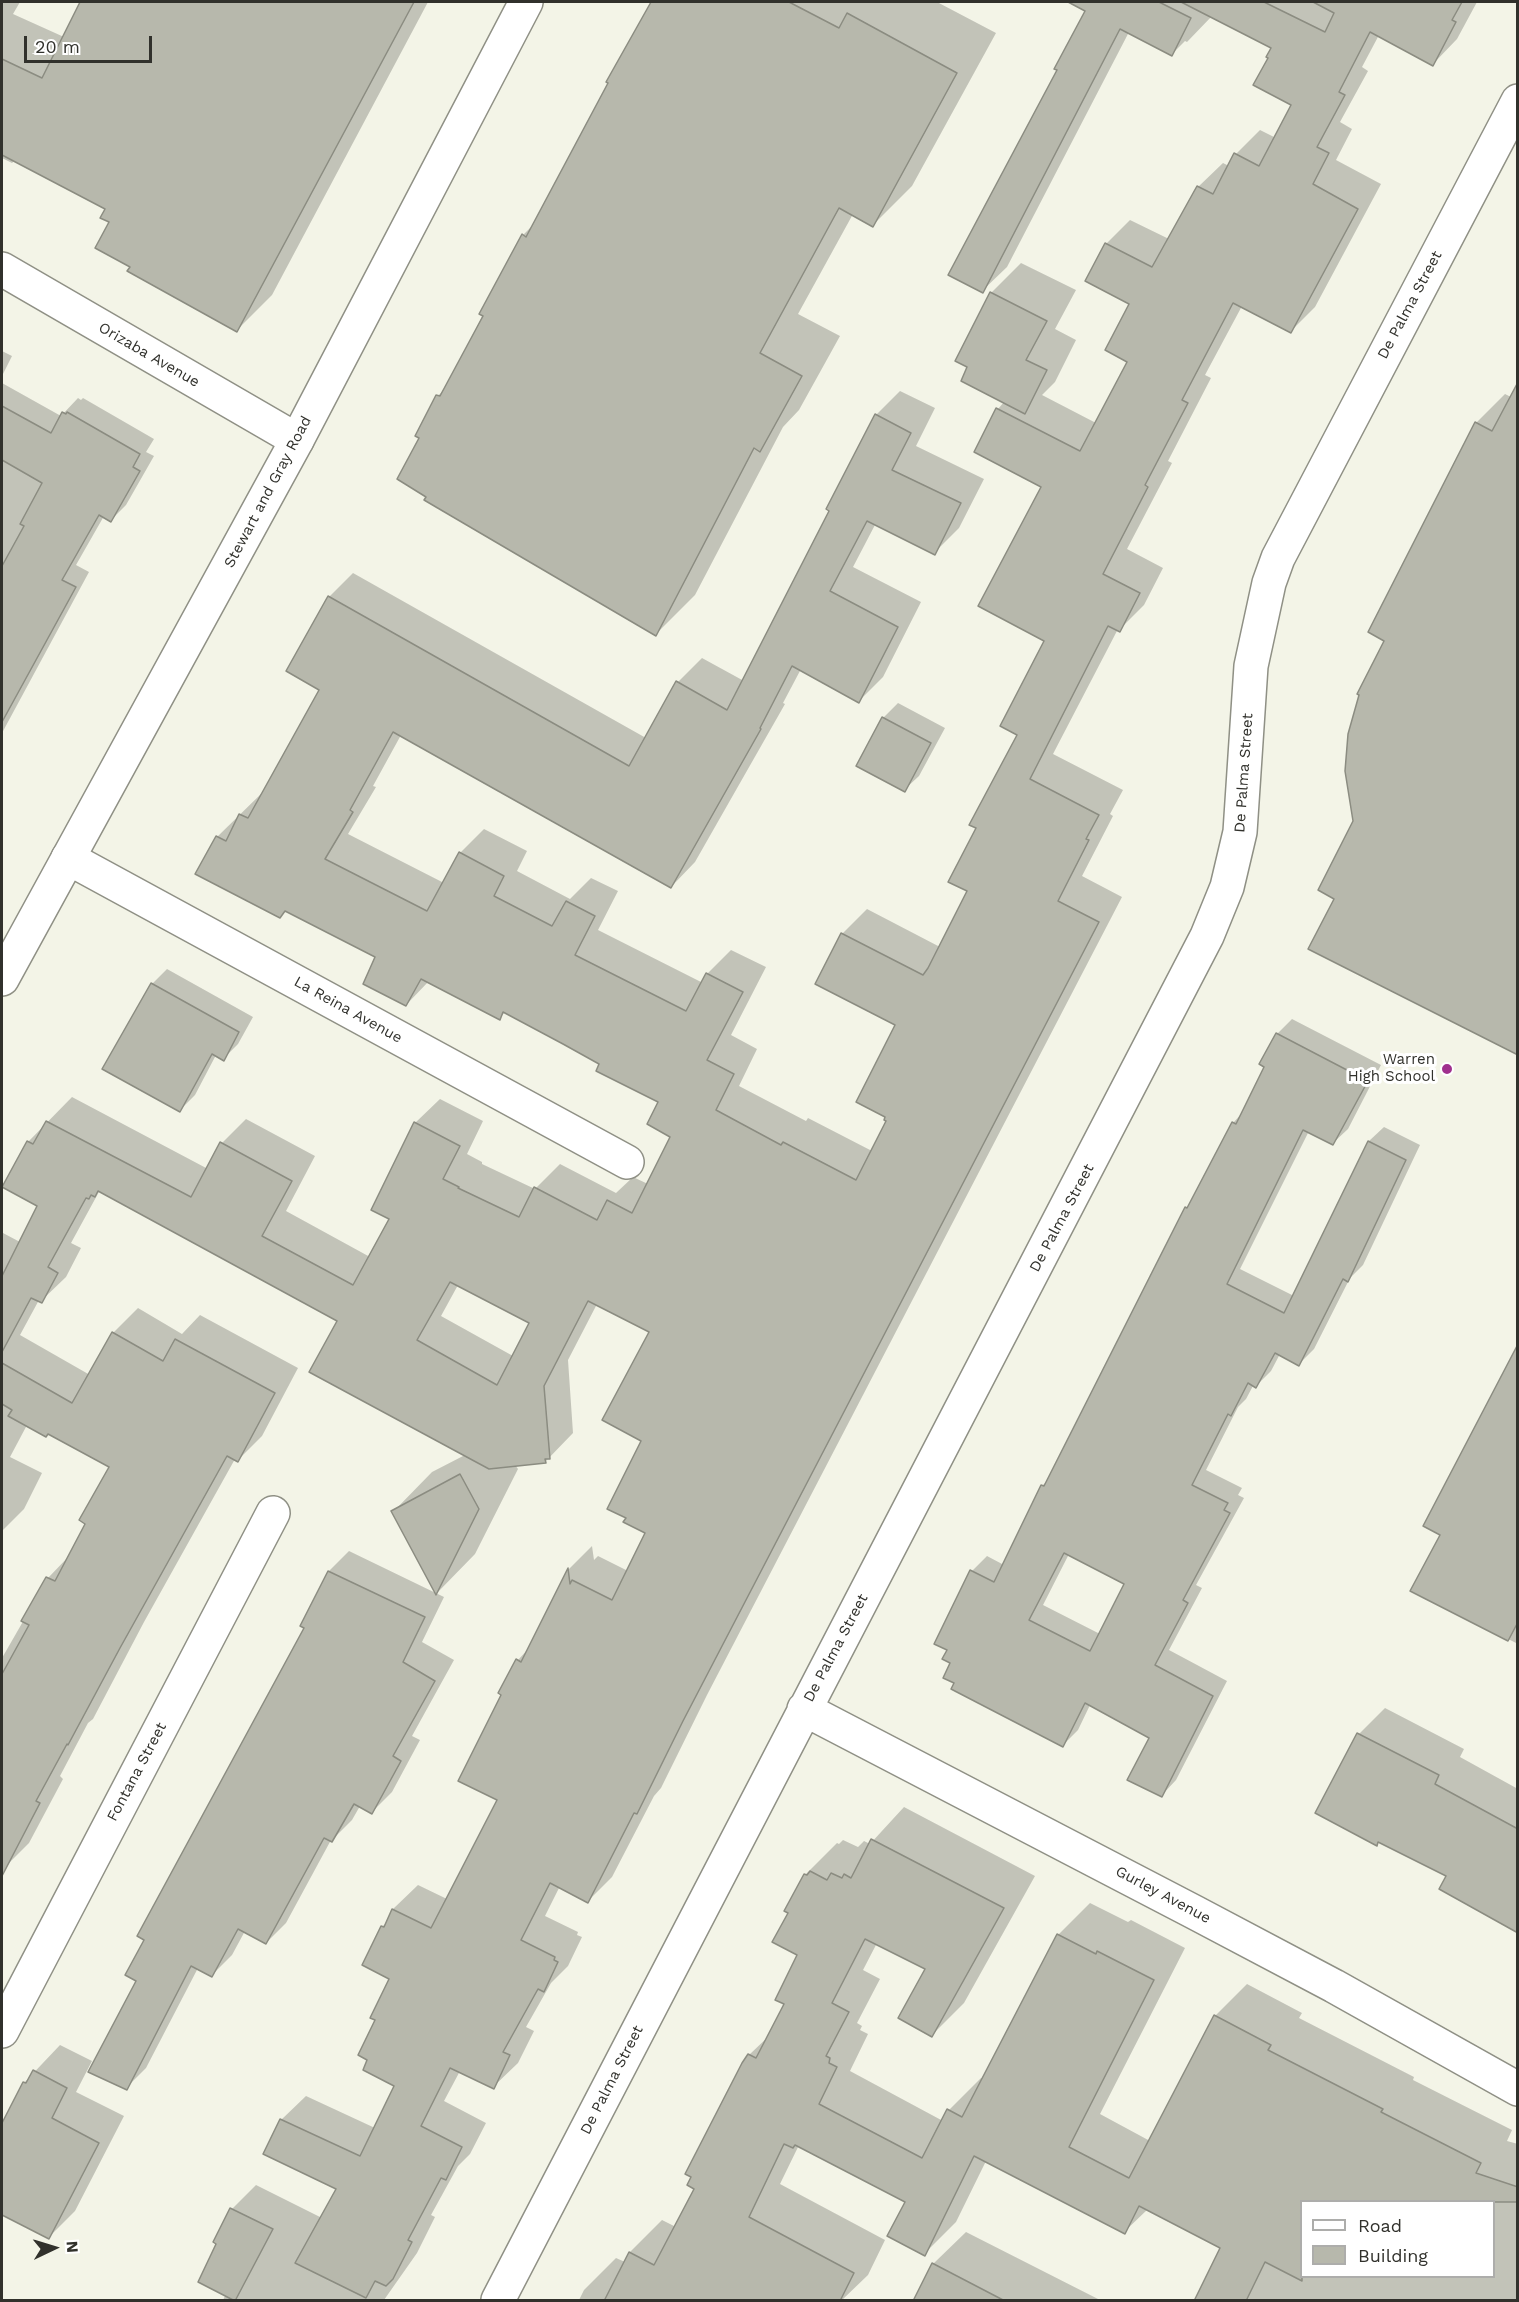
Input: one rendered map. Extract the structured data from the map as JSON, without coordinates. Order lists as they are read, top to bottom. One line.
{"streets":{"street":["De Palma Street","Orizaba Avenue","Stewart and Gray Road","La Reina Avenue","Fontana Street","Gurley Avenue"]},"crossings":[["De Palma Street","Gurley Avenue"],["Orizaba Avenue","Stewart and Gray Road"],["Stewart and Gray Road","La Reina Avenue"]],"places":["Warren High School"],"legend":["Road","Building"],"scale_bar":"20 m","north":"right"}
